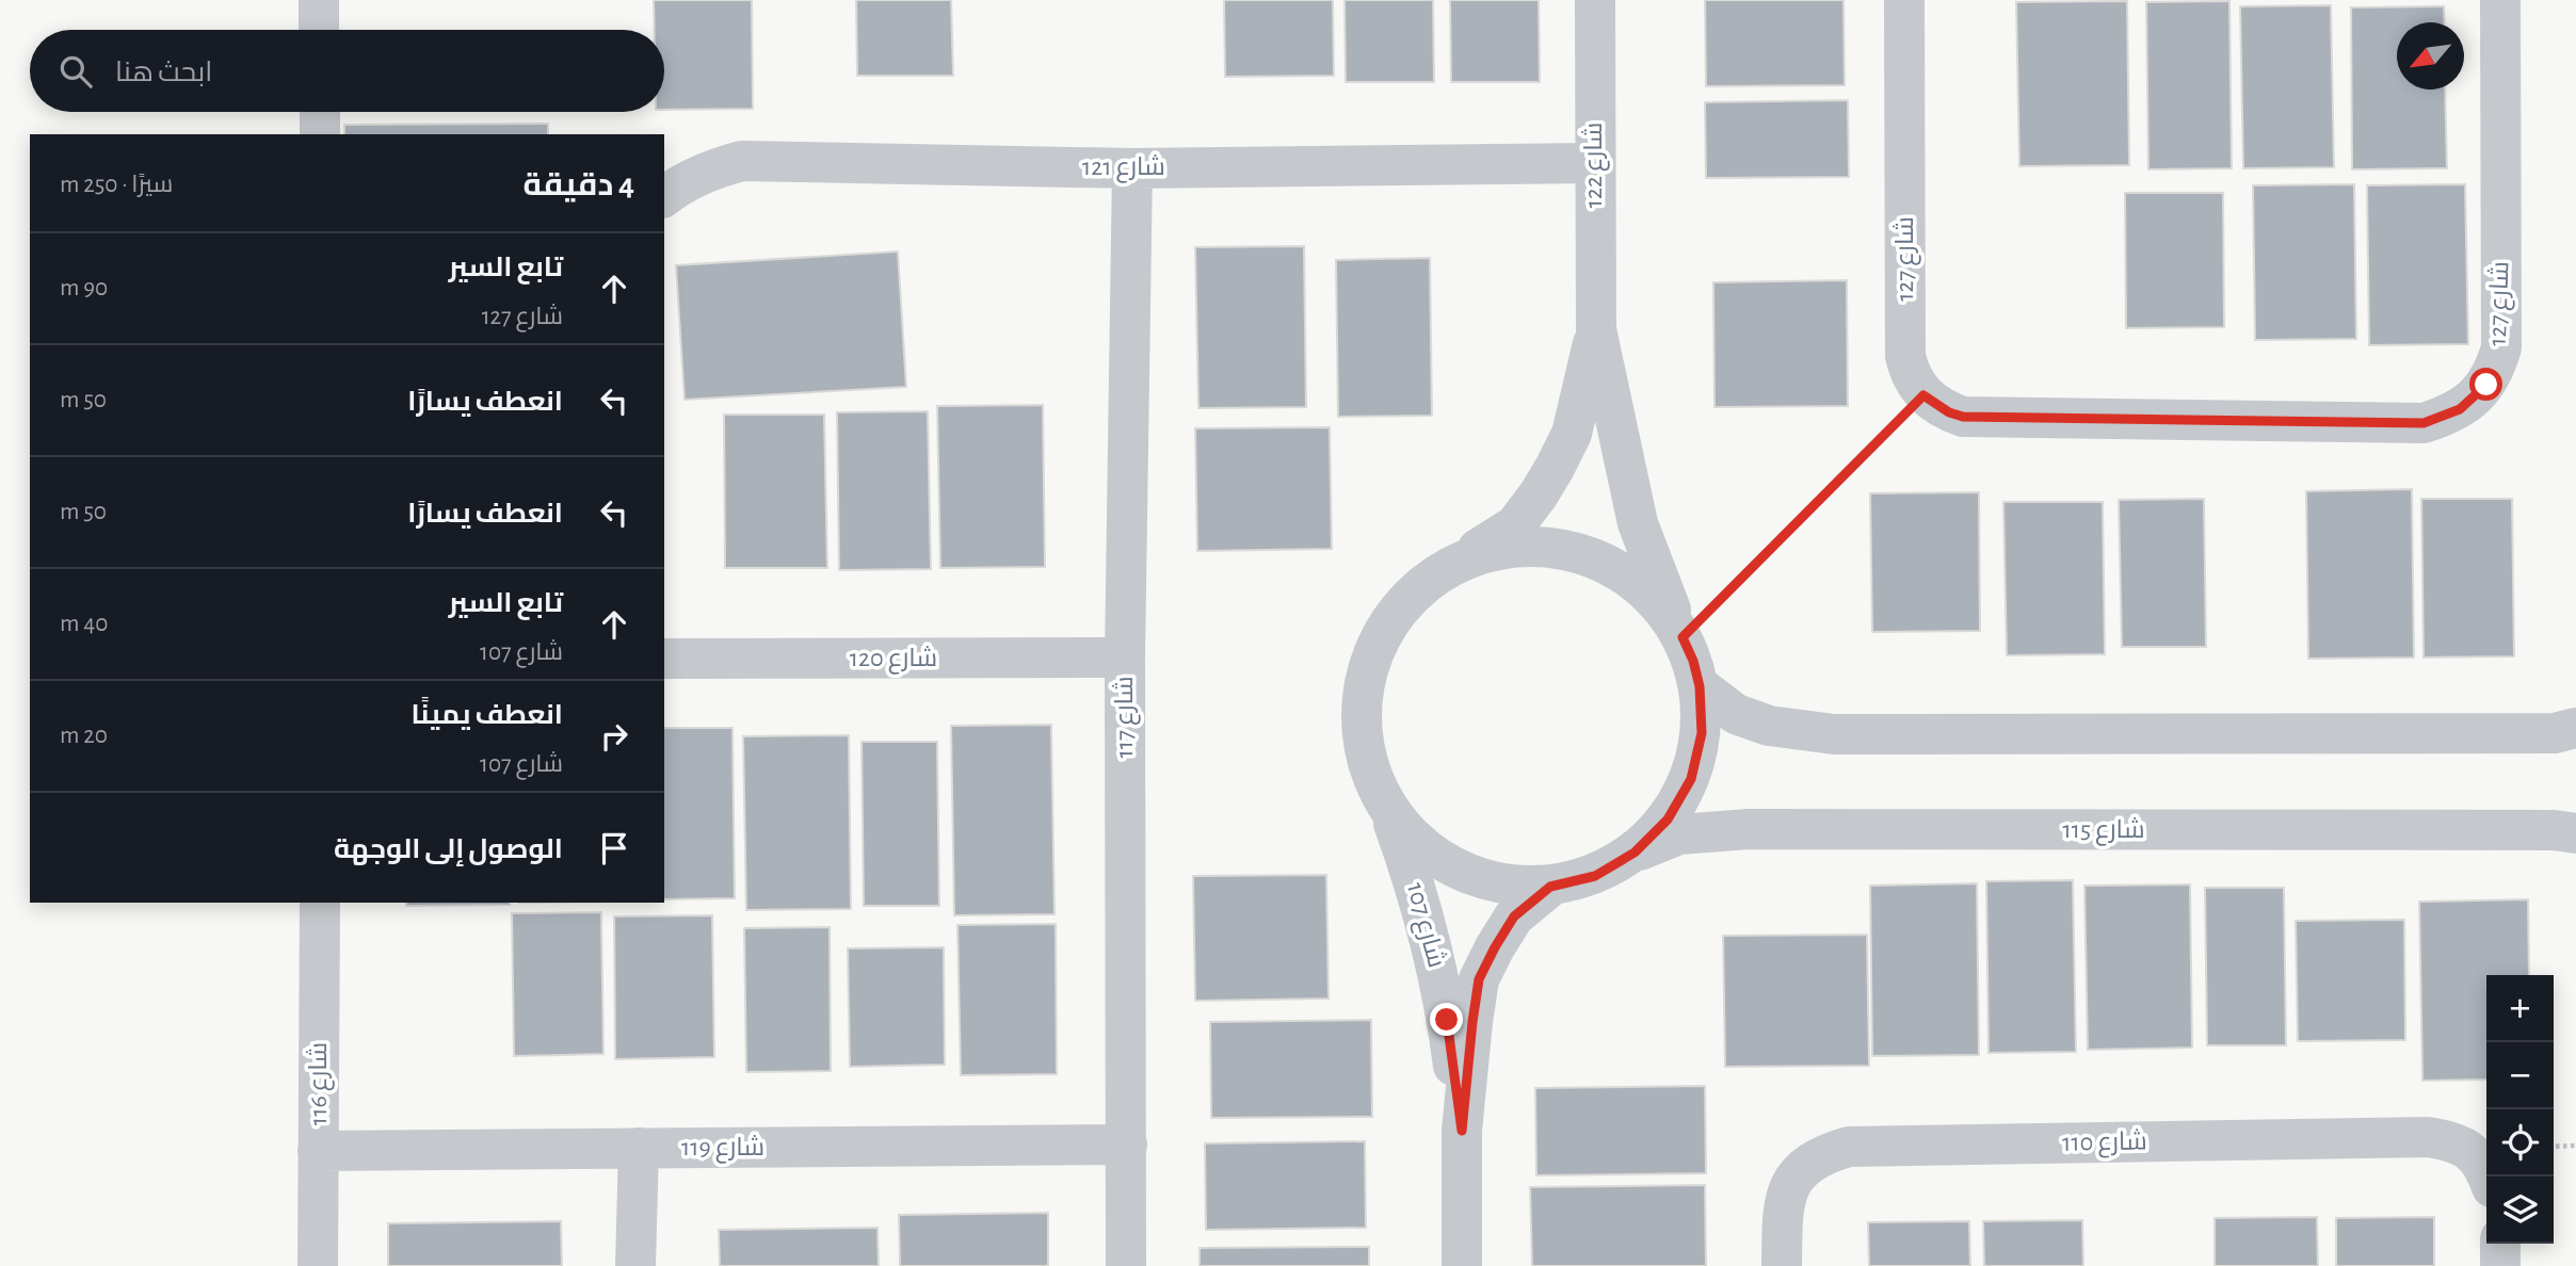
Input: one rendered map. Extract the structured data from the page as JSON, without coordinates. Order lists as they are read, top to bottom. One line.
{"streets":{"street":["شارع 122","شارع 121","شارع 127","شارع 120","شارع 117","شارع 115","شارع 107","شارع 116","شارع 110","شارع 119"]},"crossings":[["شارع 122","شارع 121"],["شارع 122","شارع 115"],["شارع 122","شارع 107"],["شارع 121","شارع 117"],["شارع 120","شارع 117"],["شارع 117","شارع 119"],["شارع 116","شارع 119"]],"north":"bottom left","page":{"search":"ابحث هنا","heading":["4 دقيقة","سيرًا · 250 m"],"list":[["تابع السير","شارع 127","90 m"],["انعطف يسارًا","50 m"],["انعطف يسارًا","50 m"],["تابع السير","شارع 107","40 m"],["انعطف يمينًا","شارع 107","20 m"],"الوصول إلى الوجهة"],"map_buttons":["+","−"]}}
